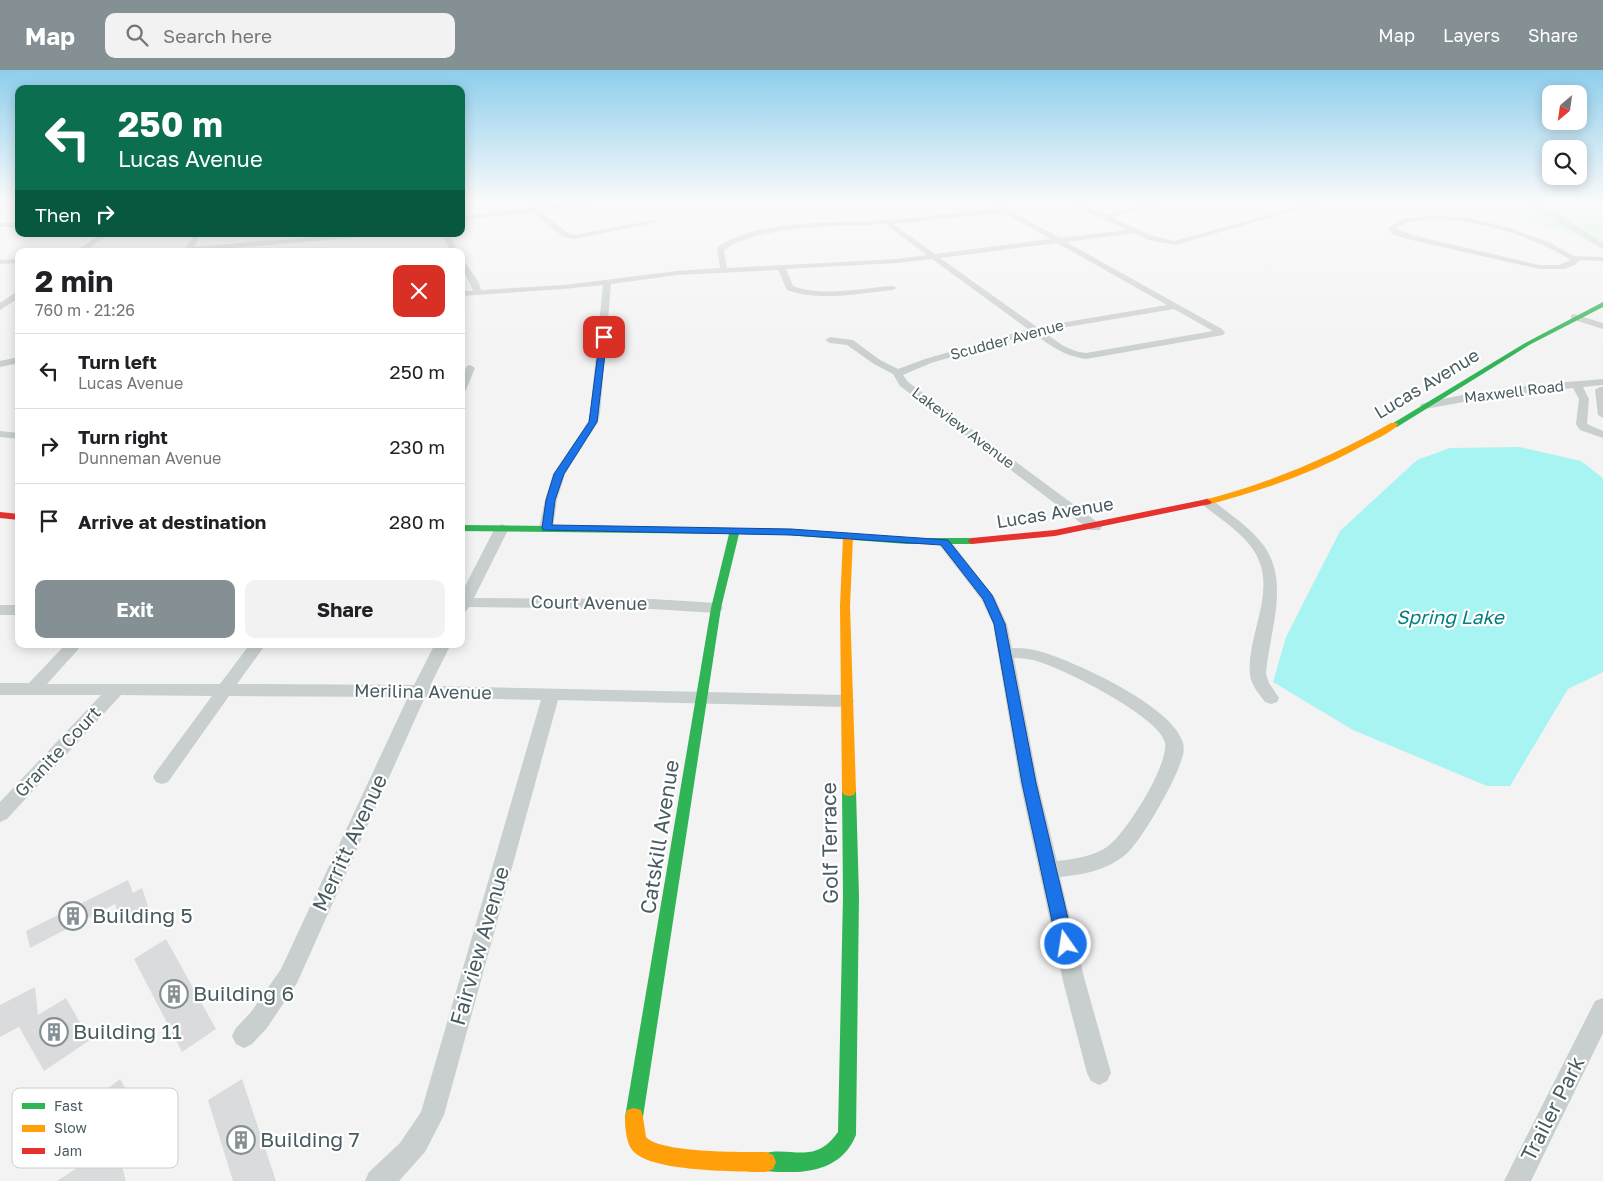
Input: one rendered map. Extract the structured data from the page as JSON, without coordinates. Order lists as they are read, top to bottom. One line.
{"streets":{"street":["Scudder Avenue","Lucas Avenue","Maxwell Road","Lakeview Avenue","Court Avenue","Merilina Avenue","Granite Court","Catskill Avenue","Merritt Avenue","Golf Terrace","Fairview Avenue","Trailer Park"]},"crossings":[["Scudder Avenue","Lakeview Avenue"],["Lucas Avenue","Maxwell Road"],["Lucas Avenue","Lakeview Avenue"],["Lucas Avenue","Catskill Avenue"],["Lucas Avenue","Golf Terrace"],["Court Avenue","Catskill Avenue"],["Merilina Avenue","Granite Court"],["Merilina Avenue","Catskill Avenue"],["Merilina Avenue","Merritt Avenue"],["Merilina Avenue","Golf Terrace"],["Merilina Avenue","Fairview Avenue"],["Catskill Avenue","Golf Terrace"]],"water":["Spring Lake"],"places":{"building":["Building 5","Building 6","Building 11","Building 7"]},"legend":["Fast","Slow","Jam"],"north":"bottom left","page":{"header":"Map","search":"Search here","nav":["Map","Layers","Share"],"turn":["250 m","Lucas Avenue"],"then":"Then","heading":["2 min","760 m · 21:26"],"list":[{"name":"Turn left","note":"Lucas Avenue","value":"250 m"},{"name":"Turn right","note":"Dunneman Avenue","value":"230 m"},{"name":"Arrive at destination","value":"280 m"}],"buttons":["Exit","Share"]}}
